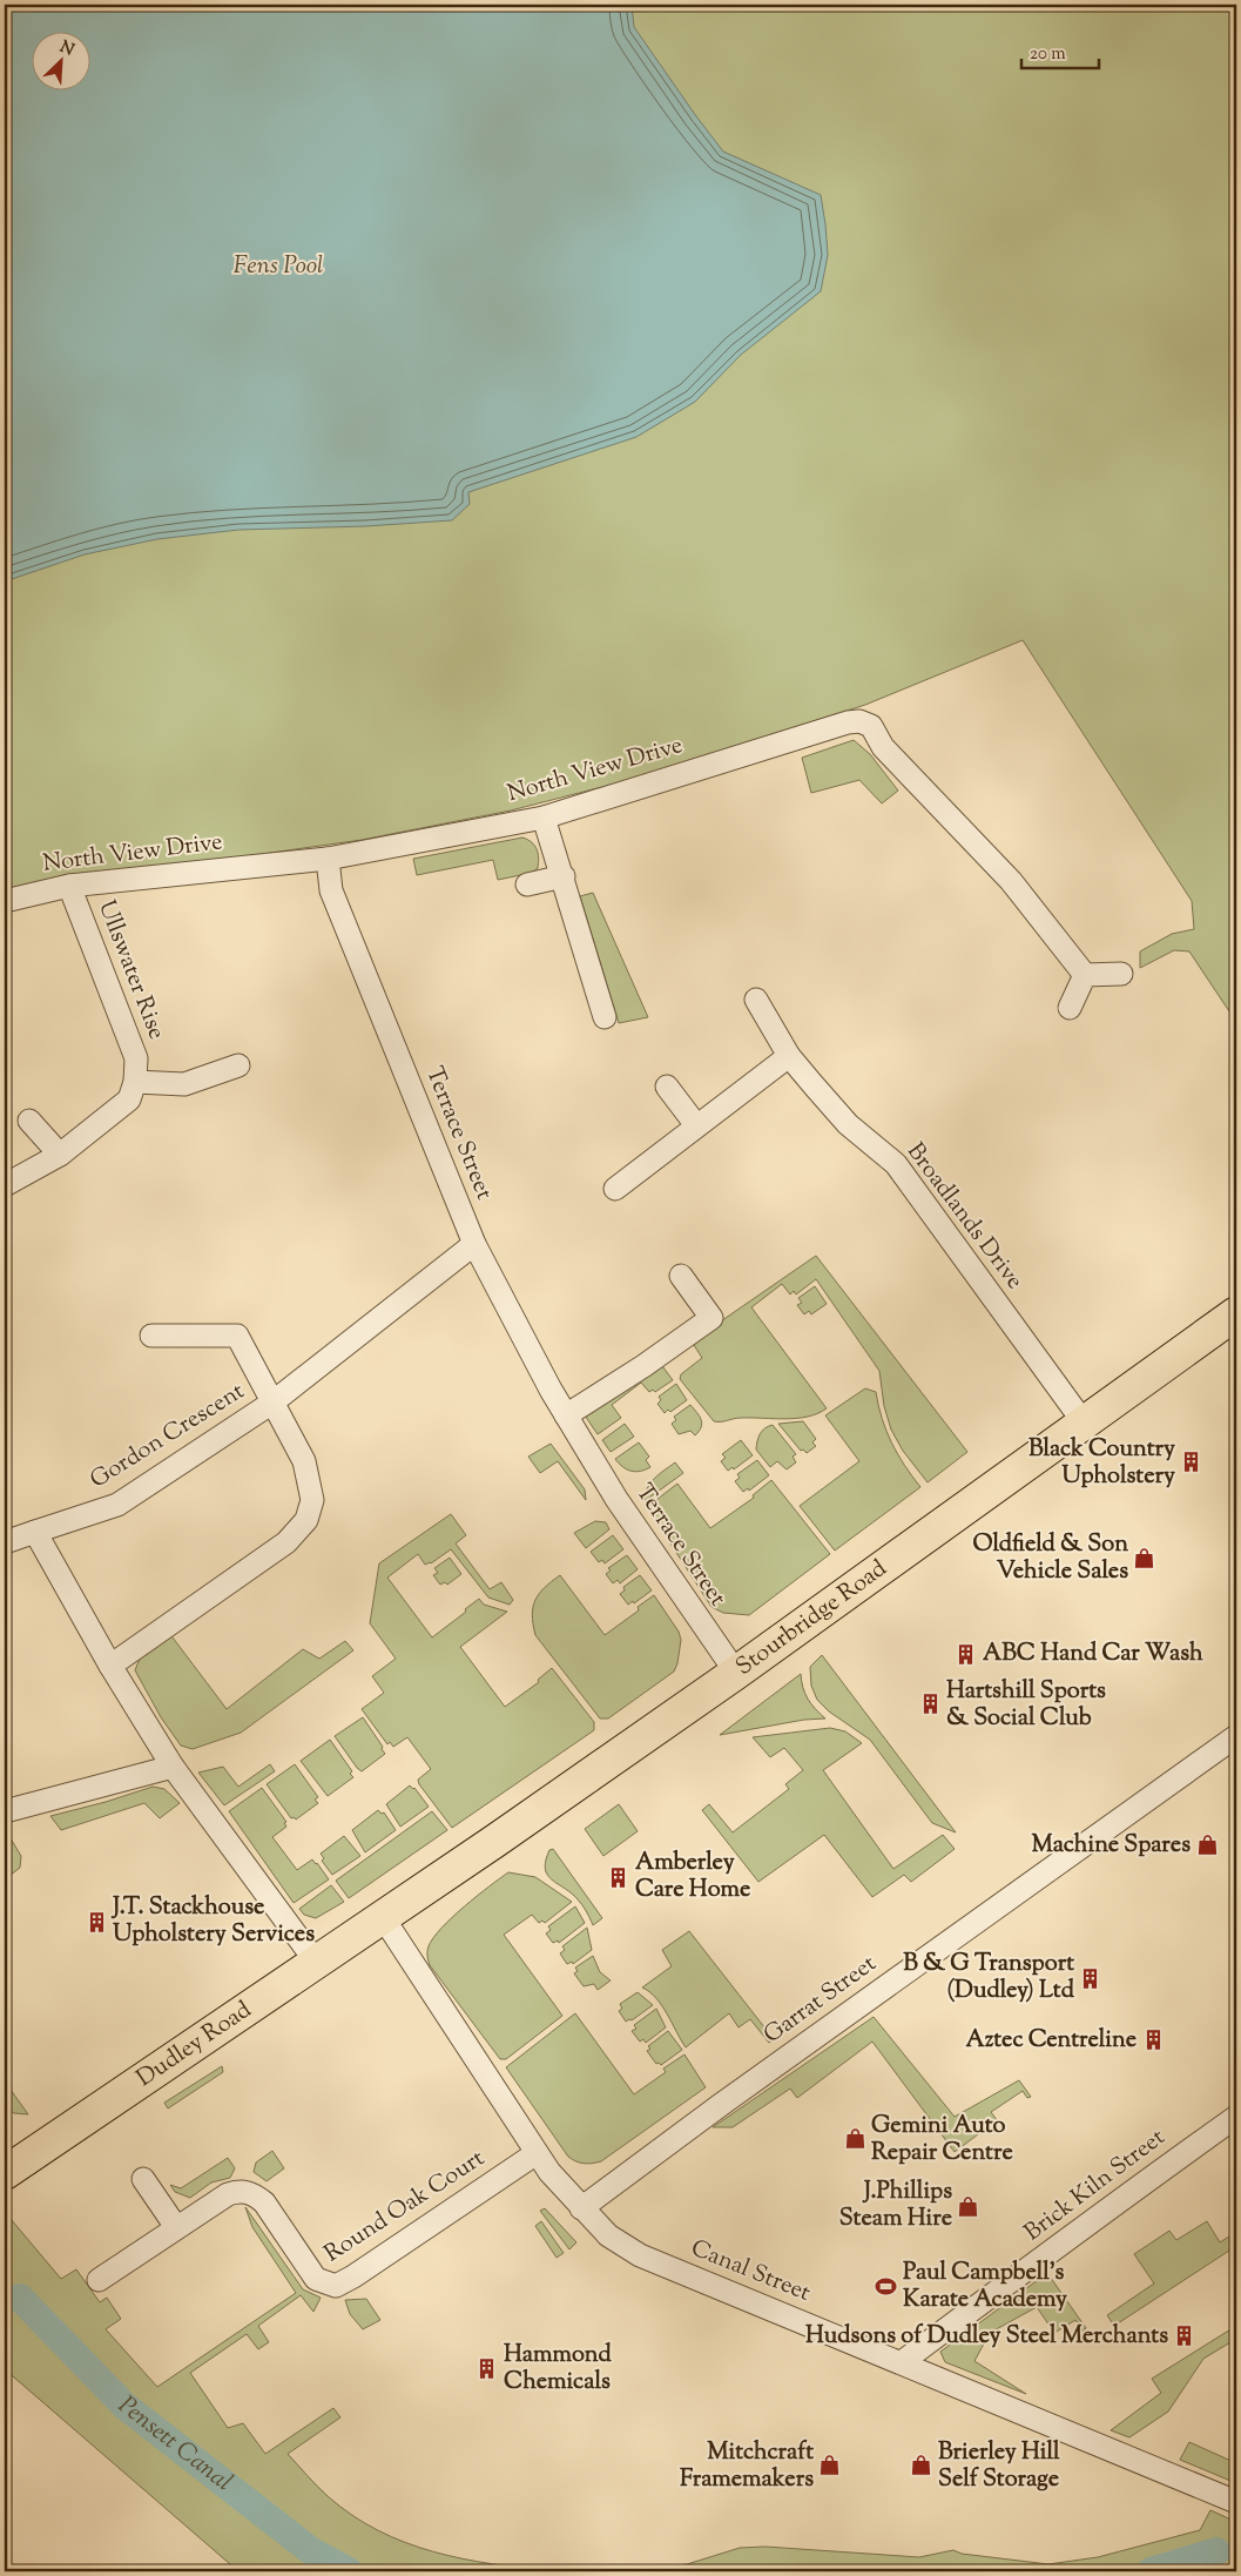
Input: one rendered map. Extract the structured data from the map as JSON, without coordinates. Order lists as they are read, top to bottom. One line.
{"streets":{"main road":["Stourbridge Road","Dudley Road"],"street":["North View Drive","Ullswater Rise","Terrace Street","Broadlands Drive","Gordon Crescent","Garrat Street","Brick Kiln Street","Round Oak Court","Canal Street"]},"crossings":[["North View Drive","Ullswater Rise"],["North View Drive","Terrace Street"],["Terrace Street","Gordon Crescent"],["Terrace Street","Stourbridge Road"],["Broadlands Drive","Stourbridge Road"],["Stourbridge Road","Dudley Road"],["Stourbridge Road","Canal Street"],["Garrat Street","Canal Street"],["Dudley Road","Canal Street"],["Brick Kiln Street","Canal Street"],["Round Oak Court","Canal Street"]],"water":["Fens Pool","Pensett Canal"],"places":{"building":["Black Country Upholstery","ABC Hand Car Wash","Hartshill Sports & Social Club","Amberley Care Home","J.T. Stackhouse Upholstery Services","B & G Transport (Dudley) Ltd","Aztec Centreline","Hudsons of Dudley Steel Merchants","Hammond Chemicals"],"shop":["Oldfield & Son Vehicle Sales","Machine Spares","Gemini Auto Repair Centre","J.Phillips Steam Hire","Mitchcraft Framemakers","Brierley Hill Self Storage"],"sports":["Paul Campbell's Karate Academy"]},"scale_bar":"20 m","north":"top right"}
